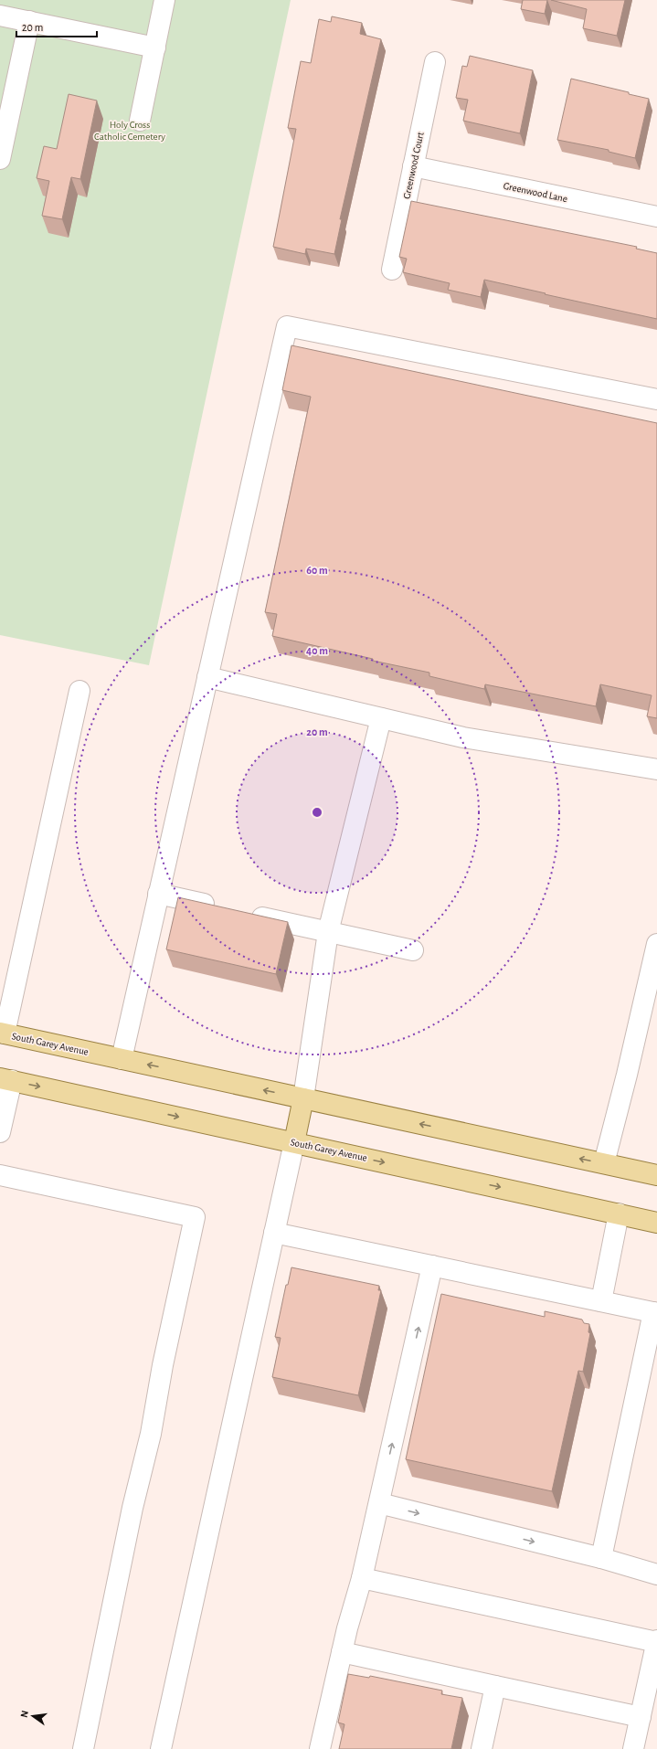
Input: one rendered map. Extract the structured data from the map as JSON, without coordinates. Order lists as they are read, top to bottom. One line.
{"streets":{"main road":["South Garey Avenue"],"street":["Greenwood Court","Greenwood Lane"]},"crossings":[["Greenwood Court","Greenwood Lane"]],"parks":["Holy Cross Catholic Cemetery"],"scale_bar":"20 m","north":"left","rings":["60 m","40 m","20 m"]}
